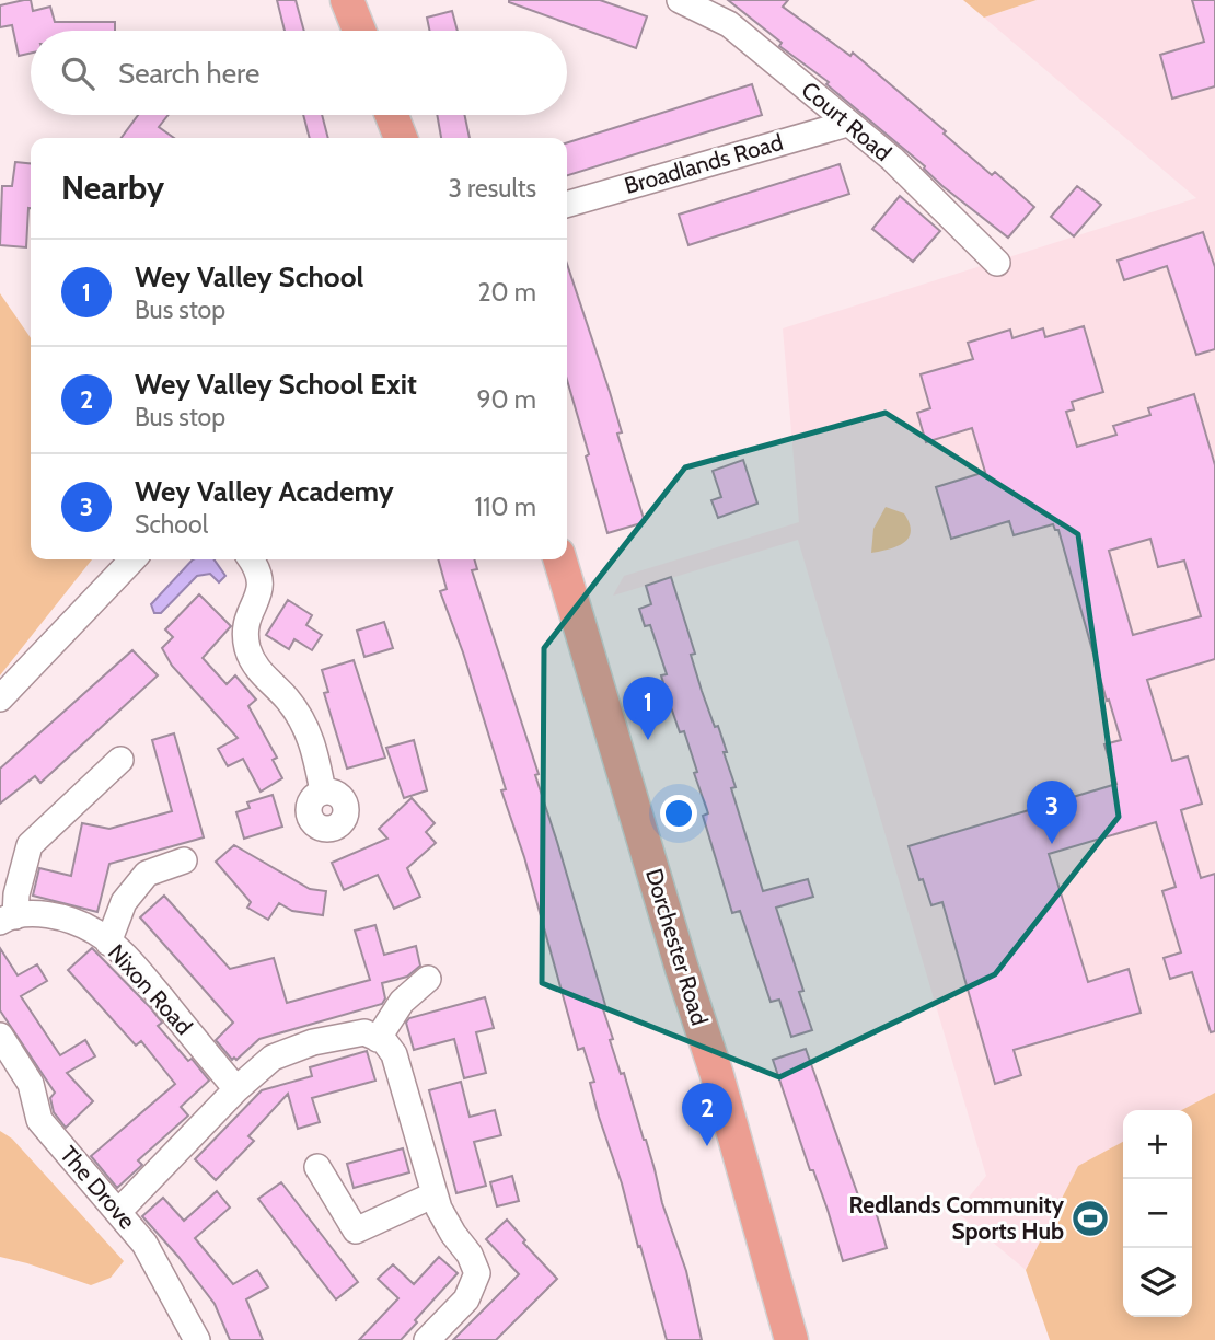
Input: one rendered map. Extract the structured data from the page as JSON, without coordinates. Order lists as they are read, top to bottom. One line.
{"streets":{"main road":["Dorchester Road"],"street":["Court Road","Broadlands Road","Nixon Road","The Drove"]},"crossings":[["Court Road","Broadlands Road"]],"places":{"sports":["Redlands Community Sports Hub"]},"page":{"search":"Search here","heading":["Nearby","3 results"],"list":[{"mark":"1","name":"Wey Valley School","note":"Bus stop","value":"20 m"},{"mark":"2","name":"Wey Valley School Exit","note":"Bus stop","value":"90 m"},{"mark":"3","name":"Wey Valley Academy","note":"School","value":"110 m"}],"pins":["1","3","2"],"map_buttons":["+","−"]}}
